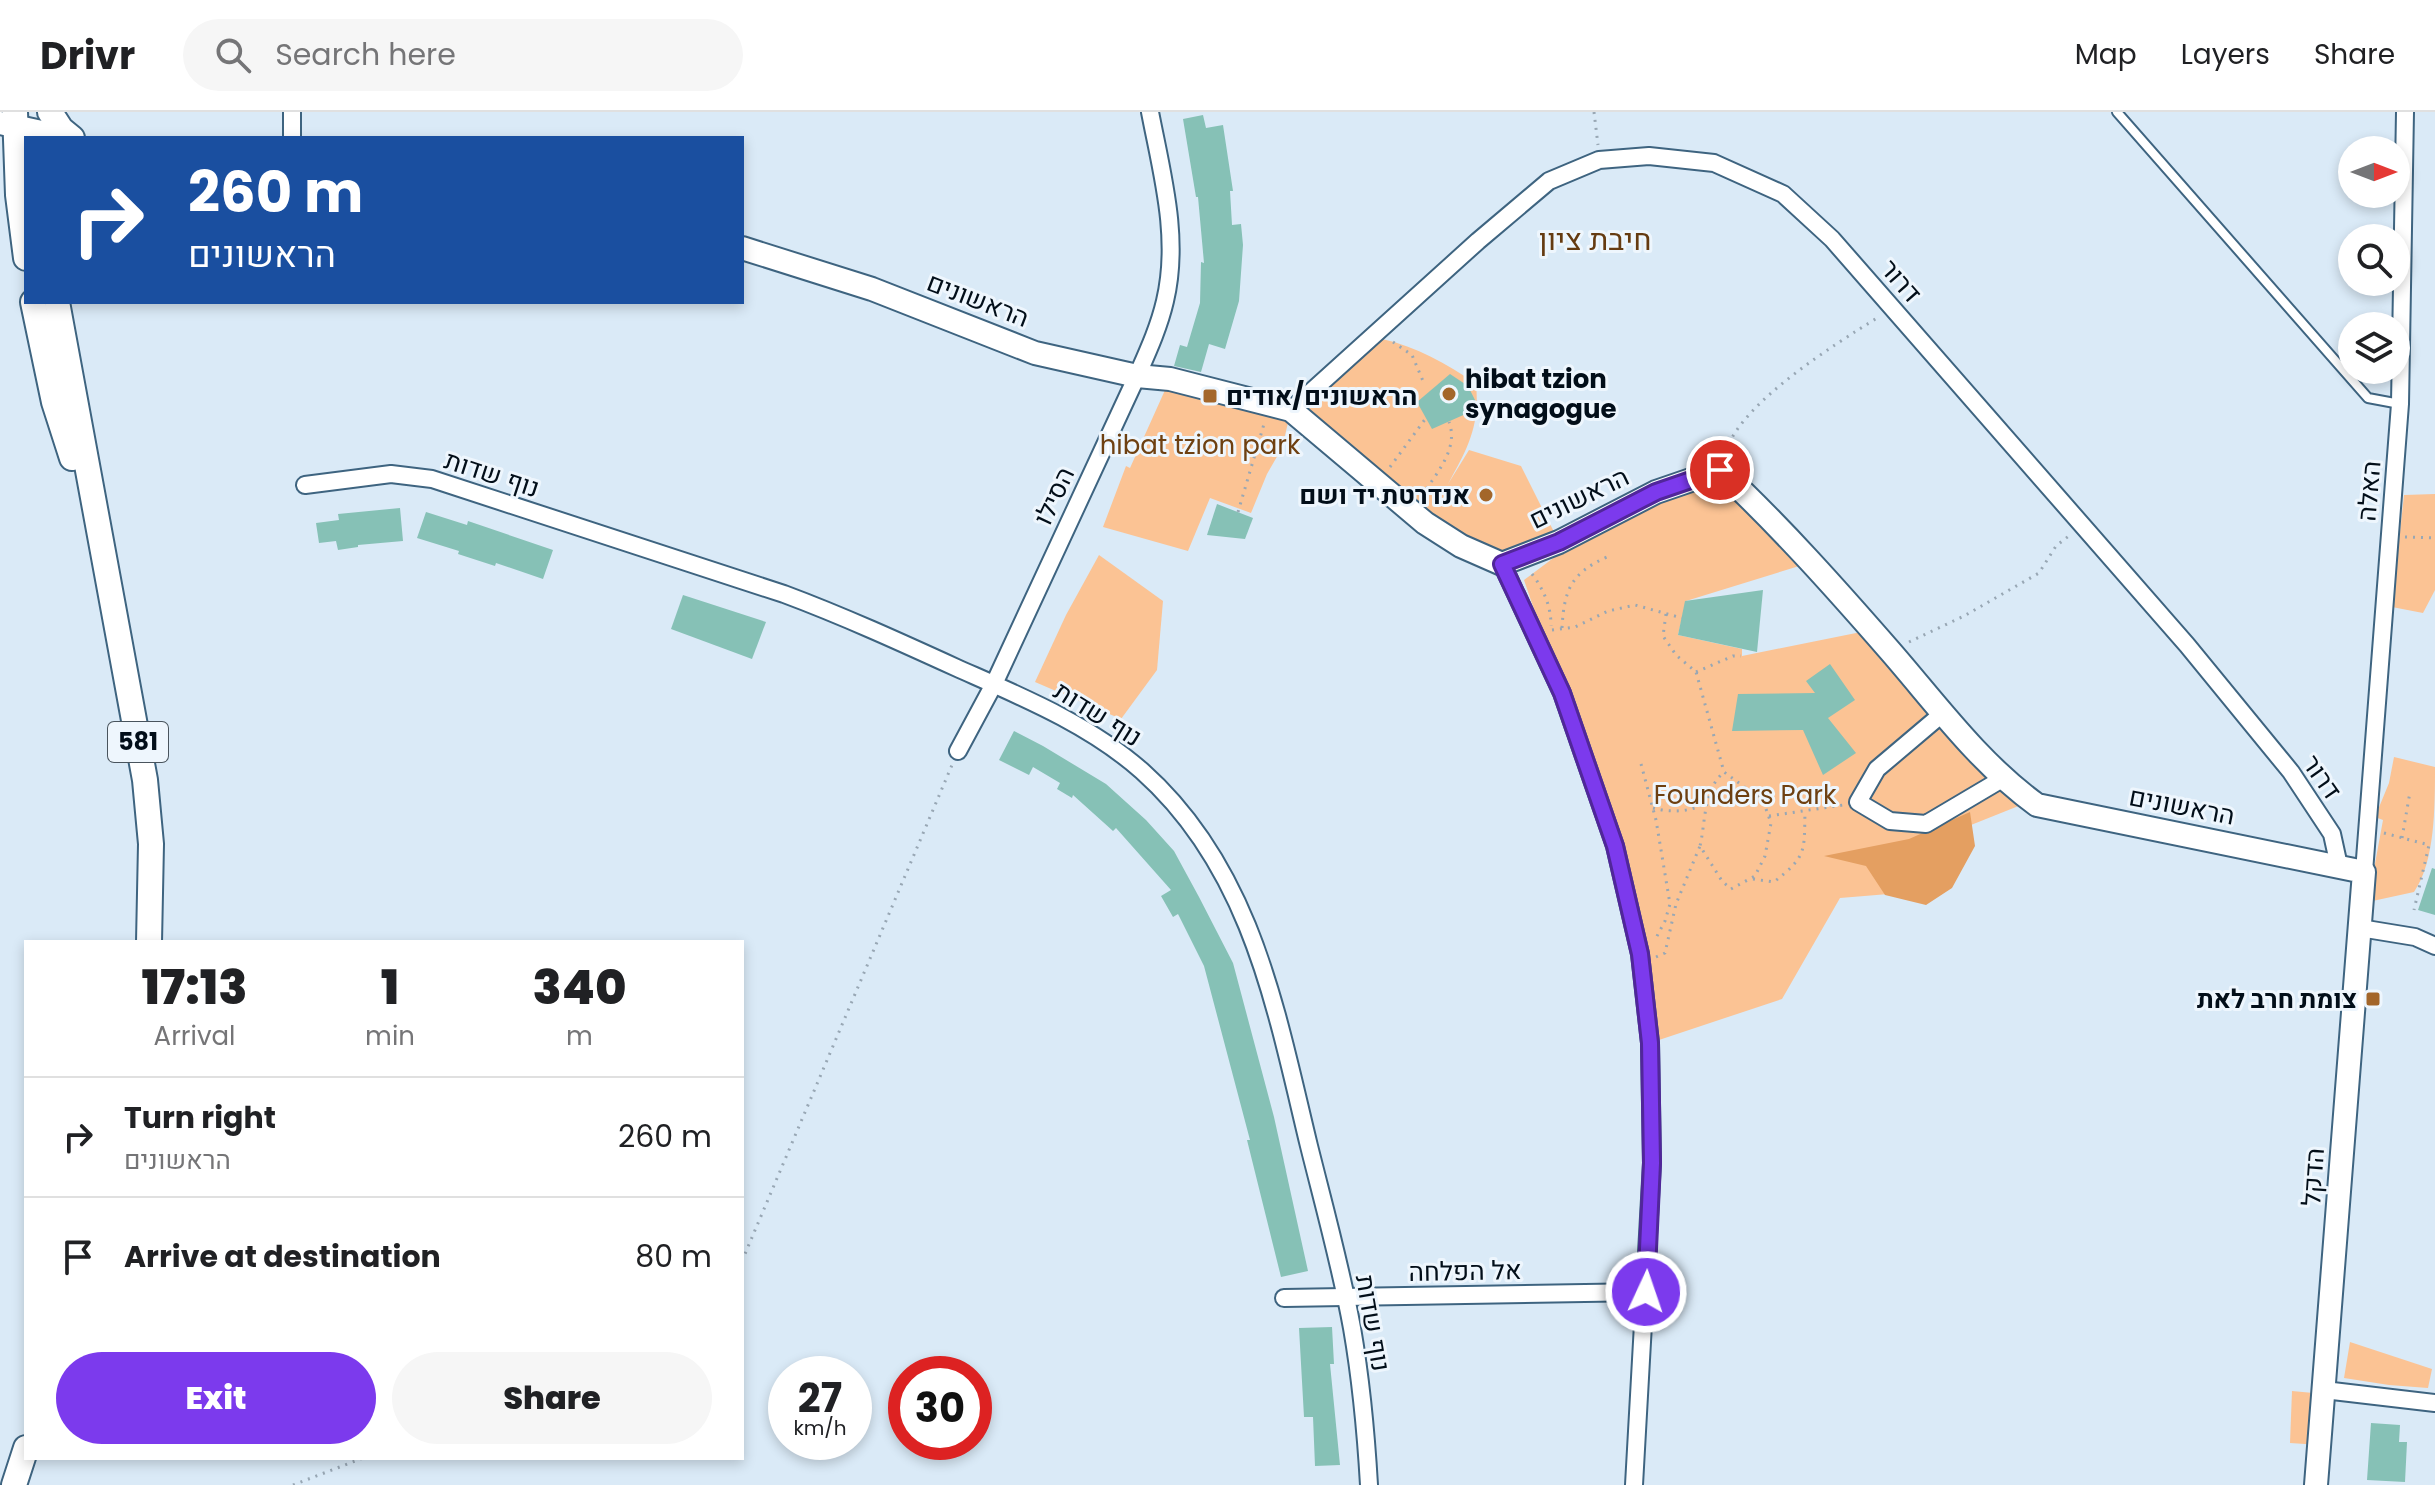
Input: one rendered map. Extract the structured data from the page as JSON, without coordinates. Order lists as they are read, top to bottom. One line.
{"streets":{"main road":["581"],"street":["דרור","הראשונים","נוף שדות","האלה","הסילו","הדקל","אל הפלחה"]},"crossings":[["דרור","הראשונים"],["הראשונים","האלה"],["הראשונים","הסילו"],["הראשונים","הדקל"],["נוף שדות","הסילו"],["נוף שדות","אל הפלחה"],["האלה","הדקל"]],"districts":["חיבת ציון"],"parks":["hibat tzion park","Founders Park"],"places":{"other":["hibat tzion synagogue","אנדרטת יד ושם"],"transit":["הראשונים/אודים","צומת חרב לאת"]},"north":"right","page":{"header":"Drivr","search":"Search here","nav":["Map","Layers","Share"],"turn":["260 m","הראשונים"],"eta":["17:13","Arrival","1","min","340","m"],"list":[{"name":"Turn right","note":"הראשונים","value":"260 m"},{"name":"Arrive at destination","value":"80 m"}],"buttons":["Exit","Share"],"speed":"27 km/h","limit":"30"}}
